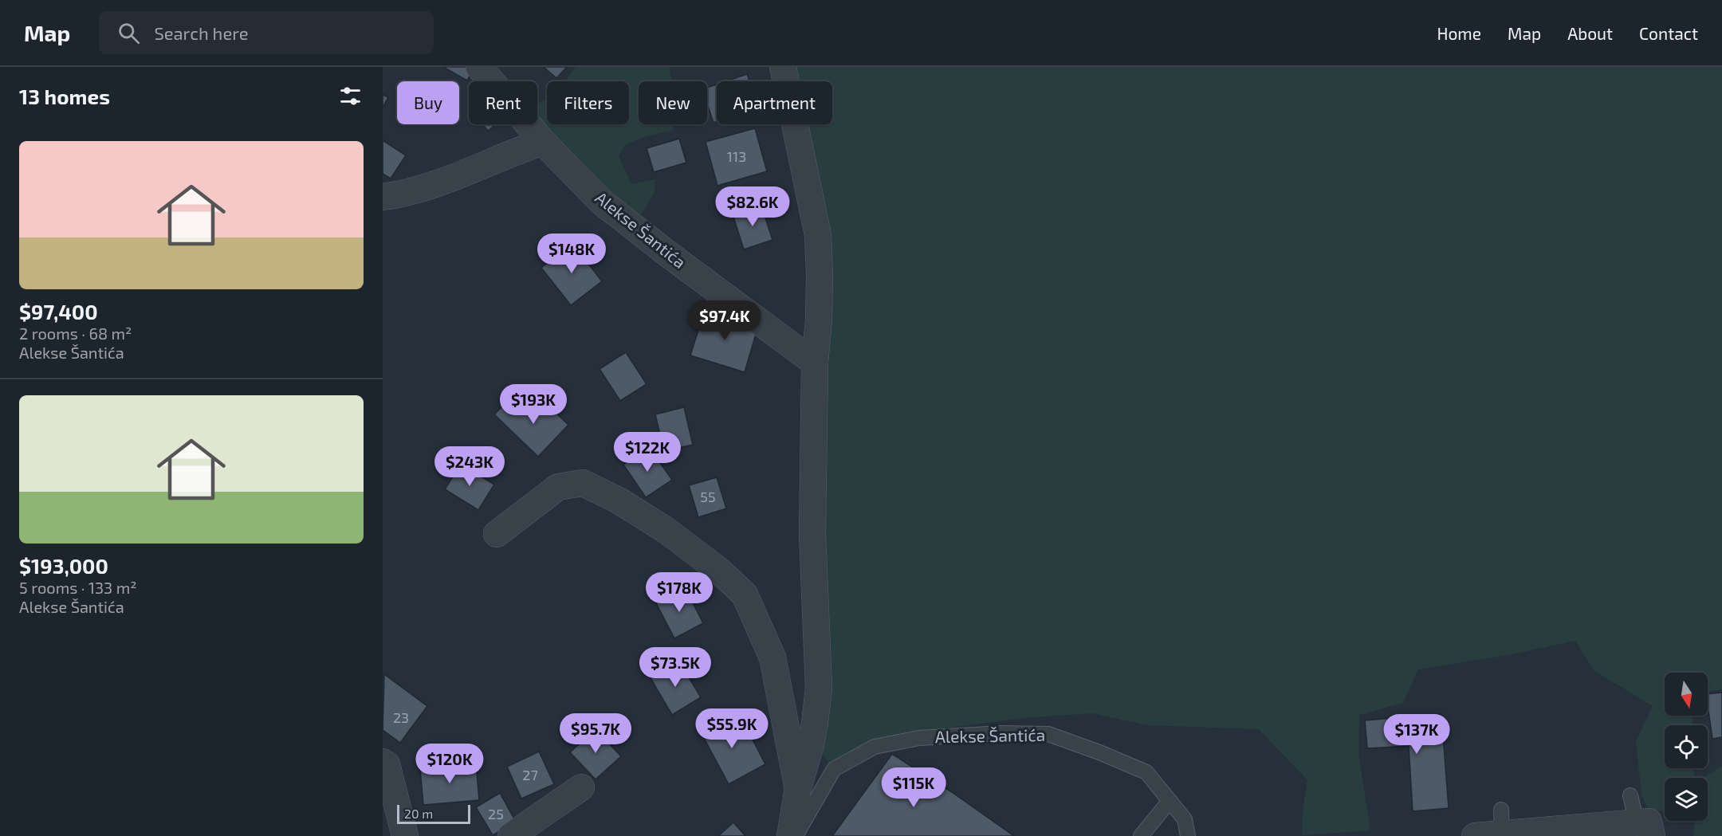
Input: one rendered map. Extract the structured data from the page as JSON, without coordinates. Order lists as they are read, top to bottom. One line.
{"streets":{"street":["Alekse Šantića"]},"house_numbers":["113","55","23","27","25"],"scale_bar":"20 m","north":"bottom","page":{"header":"Map","search":"Search here","nav":["Home","Map","About","Contact"],"heading":"13 homes","chip":["Buy","Rent","Filters","New","Apartment"],"list":[{"name":"$97,400","note":"2 rooms · 68 m² · Alekse Šantića"},{"name":"$193,000","note":"5 rooms · 133 m² · Alekse Šantića"}],"price":["$82.6K","$148K","$97.4K","$193K","$122K","$243K","$178K","$73.5K","$55.9K","$95.7K","$137K","$120K","$115K"],"scale":"20 m"}}
